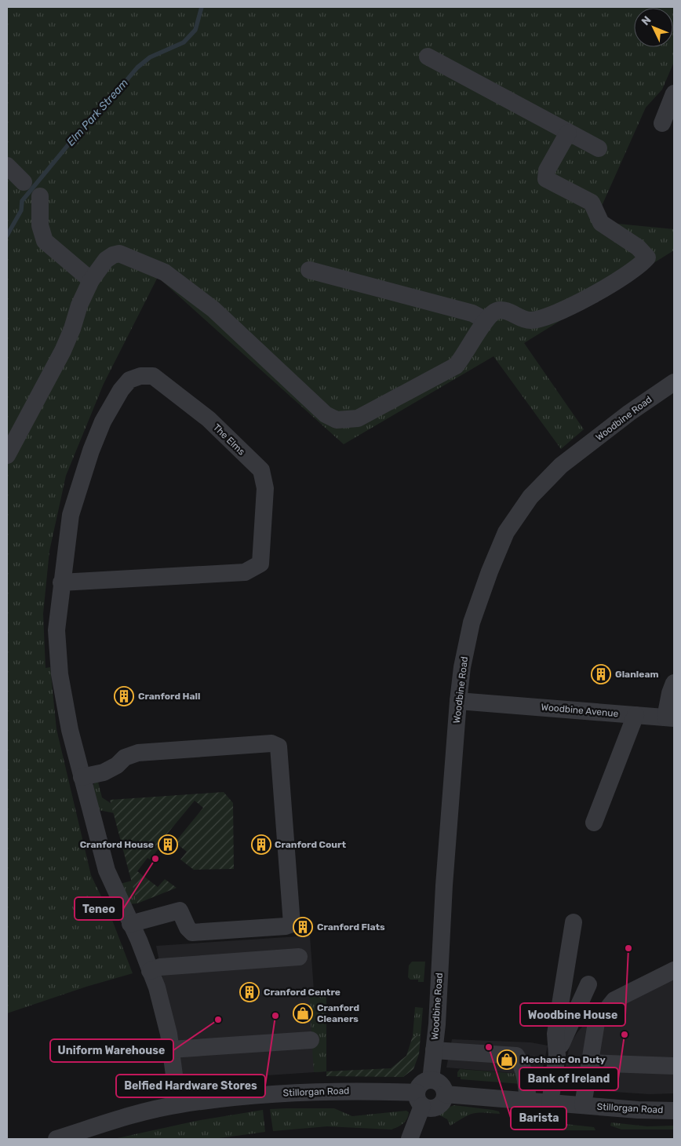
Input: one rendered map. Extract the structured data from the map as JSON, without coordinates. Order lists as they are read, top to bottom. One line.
{"streets":{"street":["Woodbine Road","The Elms","Woodbine Avenue","Stillorgan Road"]},"crossings":[["Woodbine Road","Woodbine Avenue"],["Woodbine Road","Stillorgan Road"],["The Elms","Stillorgan Road"]],"water":["Elm Park Stream"],"places":{"building":["Glanleam","Cranford Hall","Cranford House","Cranford Court","Cranford Flats","Cranford Centre"],"other":["Teneo","Woodbine House","Belfied Hardware Stores","Uniform Warehouse","Bank of Ireland","Barista"],"shop":["Cranford Cleaners","Mechanic On Duty"]},"north":"top left"}
